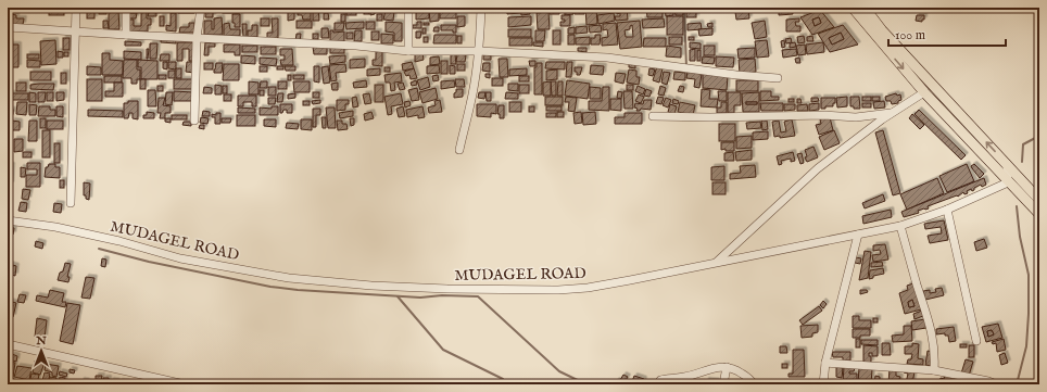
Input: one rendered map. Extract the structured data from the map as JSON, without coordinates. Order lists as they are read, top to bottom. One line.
{"streets":{"street":["MUDAGEL ROAD"]},"scale_bar":"100 m","north":"top"}
